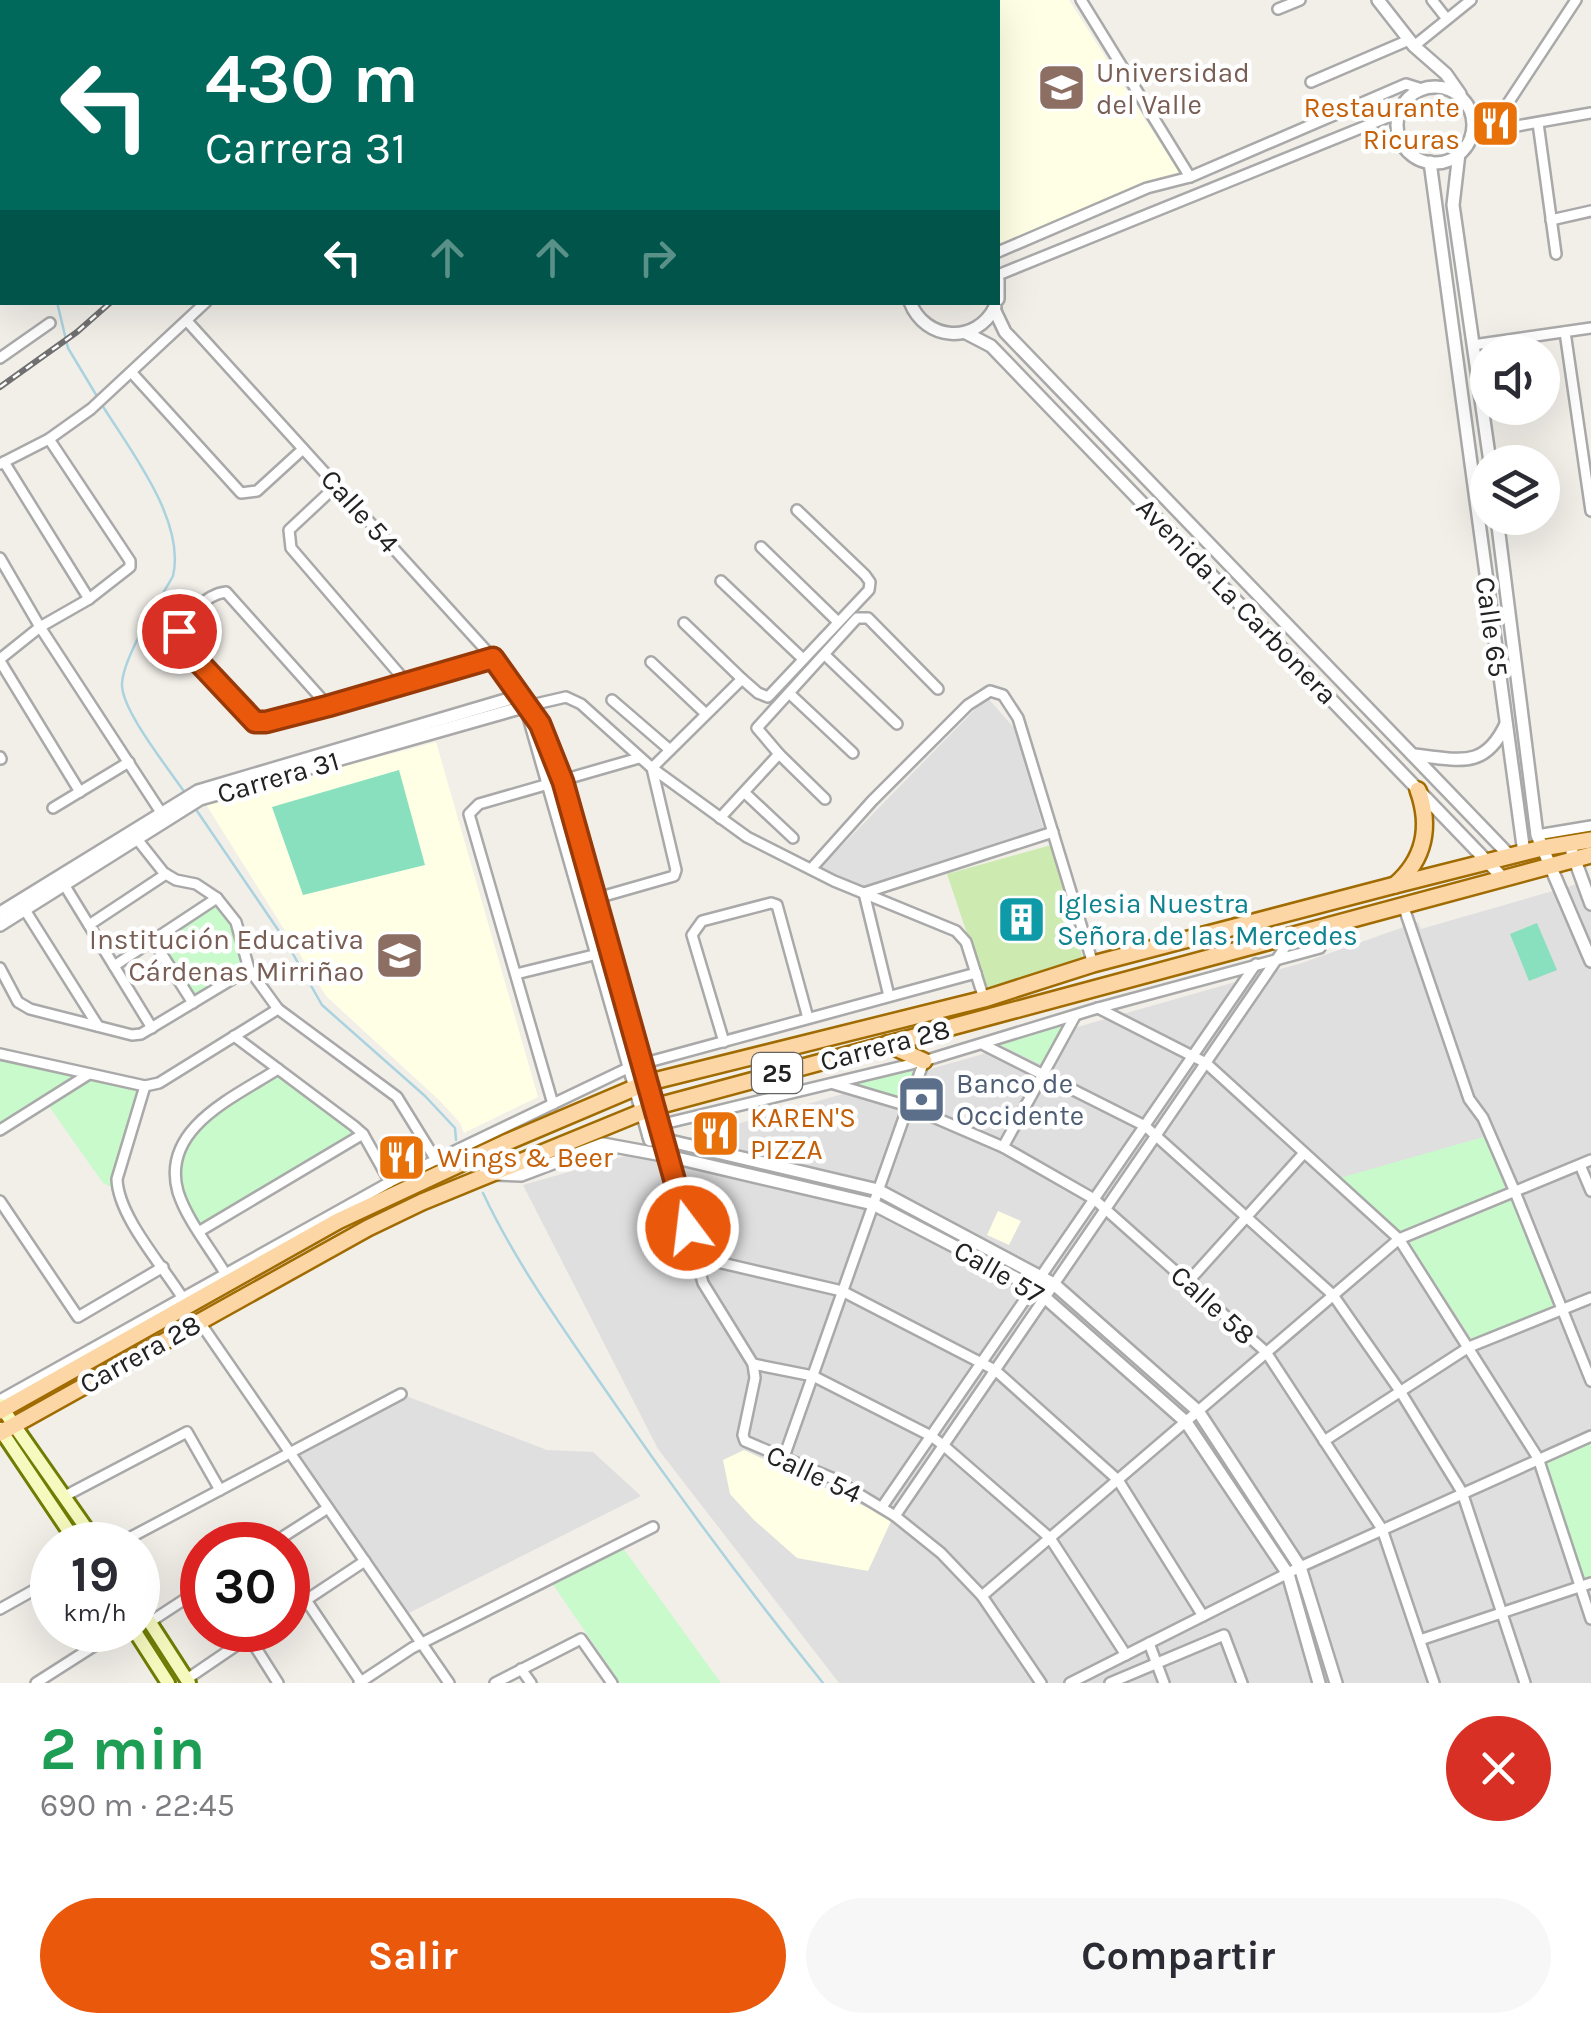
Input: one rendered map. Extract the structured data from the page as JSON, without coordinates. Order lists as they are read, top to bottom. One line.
{"streets":{"main road":["Carrera 28","25"],"street":["Calle 54","Avenida La Carbonera","Calle 65","Carrera 31","Calle 57","Calle 58"]},"crossings":[["Calle 54","Carrera 31"],["Calle 54","Carrera 28"],["Calle 54","Calle 57"],["Avenida La Carbonera","Calle 65"],["Avenida La Carbonera","Carrera 28"],["Calle 65","Carrera 28"],["Carrera 28","Calle 57"],["Carrera 28","Calle 58"]],"places":{"school or university":["Universidad del Valle","Institución Educativa Cárdenas Mirriñao"],"restaurant":["Restaurante Ricuras","KAREN'S PIZZA","Wings & Beer"],"building":["Iglesia Nuestra Señora de las Mercedes"],"bank":["Banco de Occidente"]},"page":{"turn":["430 m","Carrera 31"],"speed":"19 km/h","limit":"30","heading":["2 min","690 m · 22:45"],"buttons":["Salir","Compartir"]}}
